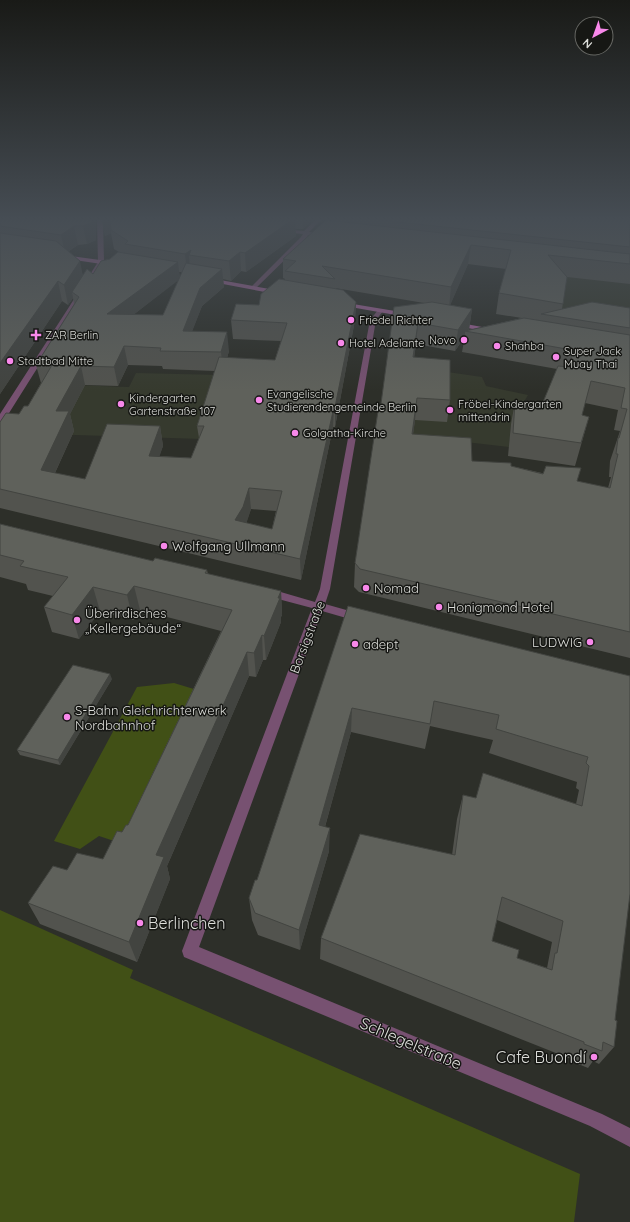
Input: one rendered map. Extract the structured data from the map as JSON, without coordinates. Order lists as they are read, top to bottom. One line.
{"streets":{"street":["Borsigstraße","Schlegelstraße"]},"crossings":[["Borsigstraße","Schlegelstraße"]],"places":{"other":["Friedel Richter","Novo","Hotel Adelante","Shahba","Super Jack Muay Thai","Stadtbad Mitte","Evangelische Studierendengemeinde Berlin","Kindergarten Gartenstraße 107","Fröbel-Kindergarten mittendrin","Golgatha-Kirche","Wolfgang Ullmann","Nomad","Honigmond Hotel","Überirdisches „Kellergebäude“","LUDWIG","adept","S-Bahn Gleichrichterwerk Nordbahnhof","Berlinchen","Cafe Buondí"],"health":["ZAR Berlin"]},"north":"bottom left"}
